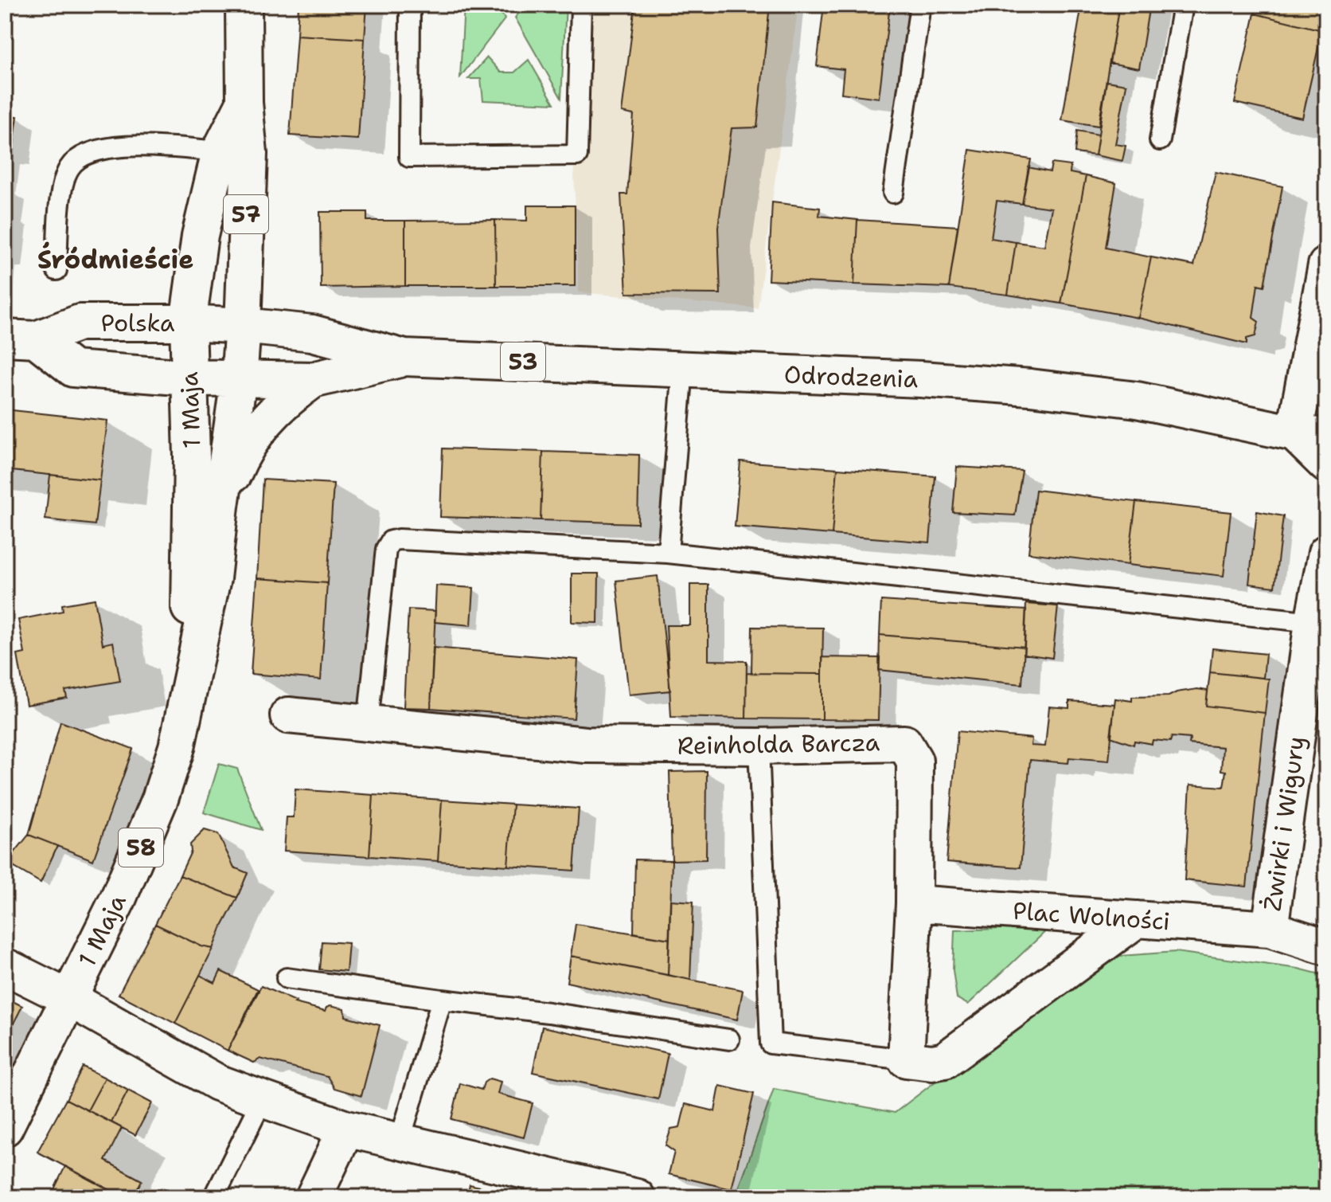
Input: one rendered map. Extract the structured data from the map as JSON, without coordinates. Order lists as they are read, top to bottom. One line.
{"streets":{"main road":["57","Polska","53","Odrodzenia","1 Maja","Reinholda Barcza","Żwirki i Wigury","58","Plac Wolności"]},"crossings":[["57","Polska"],["57","Odrodzenia"],["57","1 Maja"],["Polska","Odrodzenia"],["Polska","1 Maja"],["Odrodzenia","1 Maja"],["Reinholda Barcza","Plac Wolności"],["Żwirki i Wigury","Plac Wolności"]],"districts":["Śródmieście"]}
